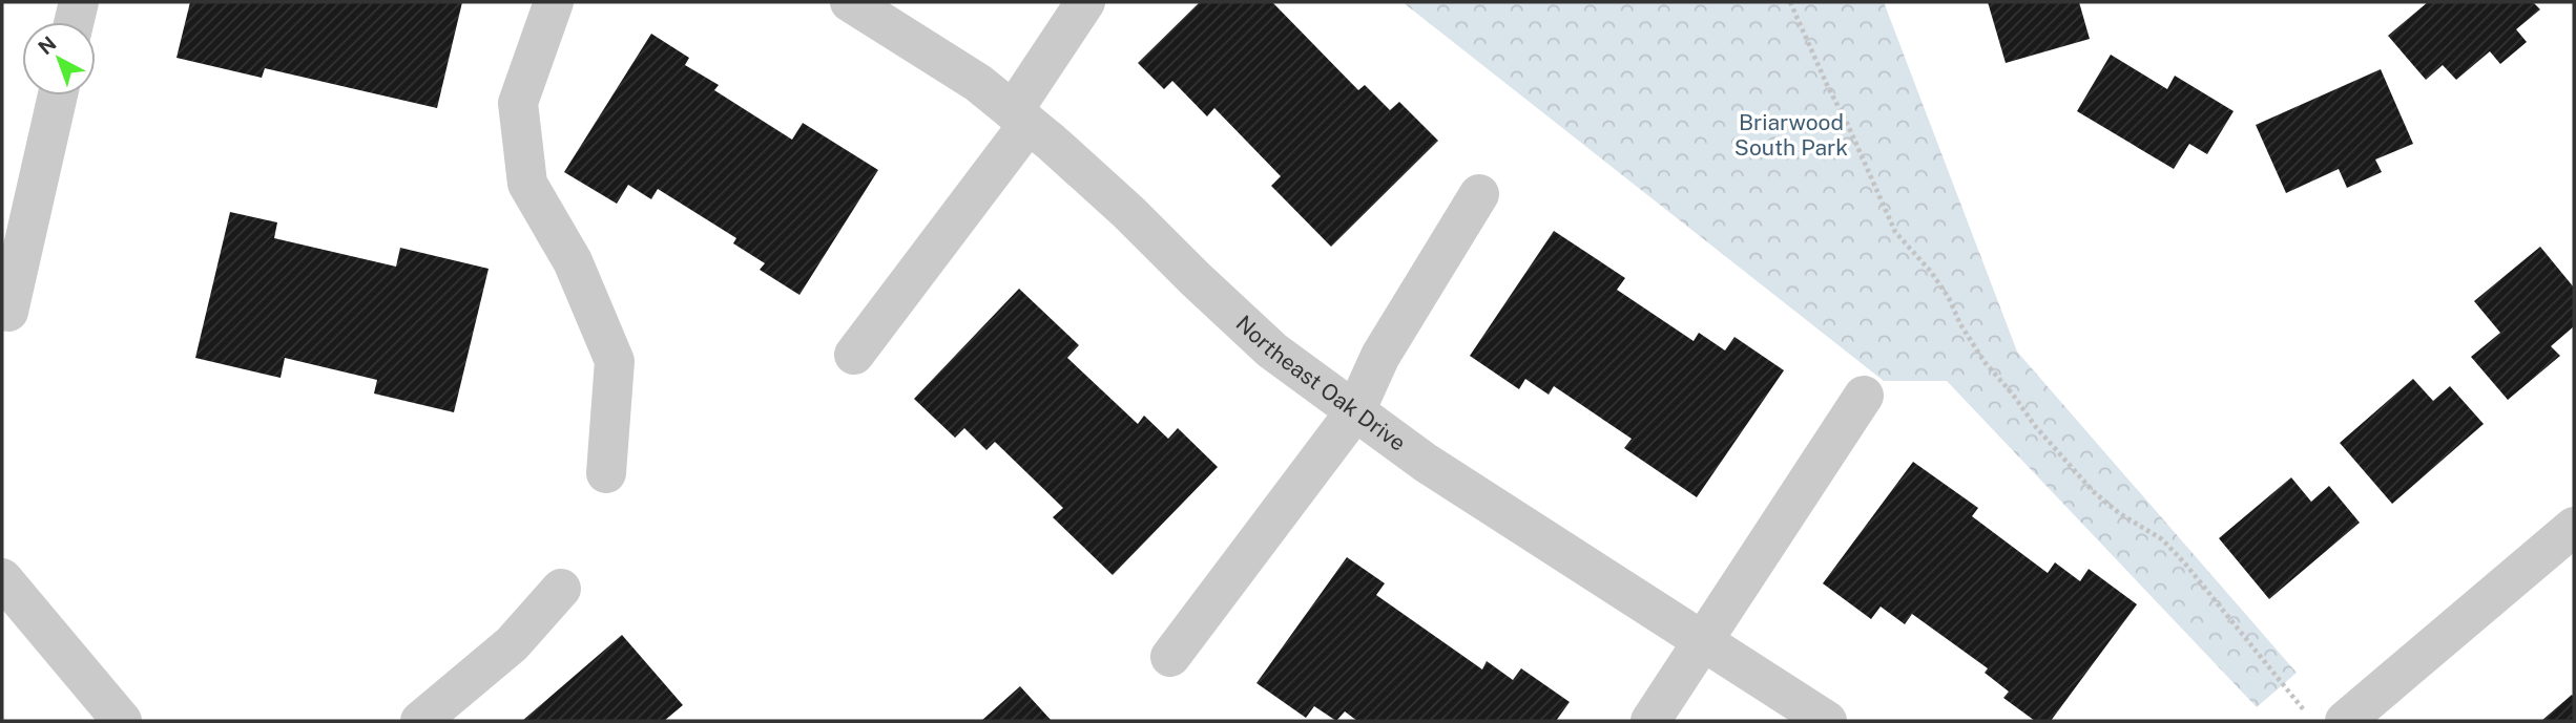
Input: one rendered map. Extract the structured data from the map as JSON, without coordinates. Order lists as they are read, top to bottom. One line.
{"streets":{"street":["Northeast Oak Drive"]},"parks":["Briarwood South Park"],"north":"top left"}
